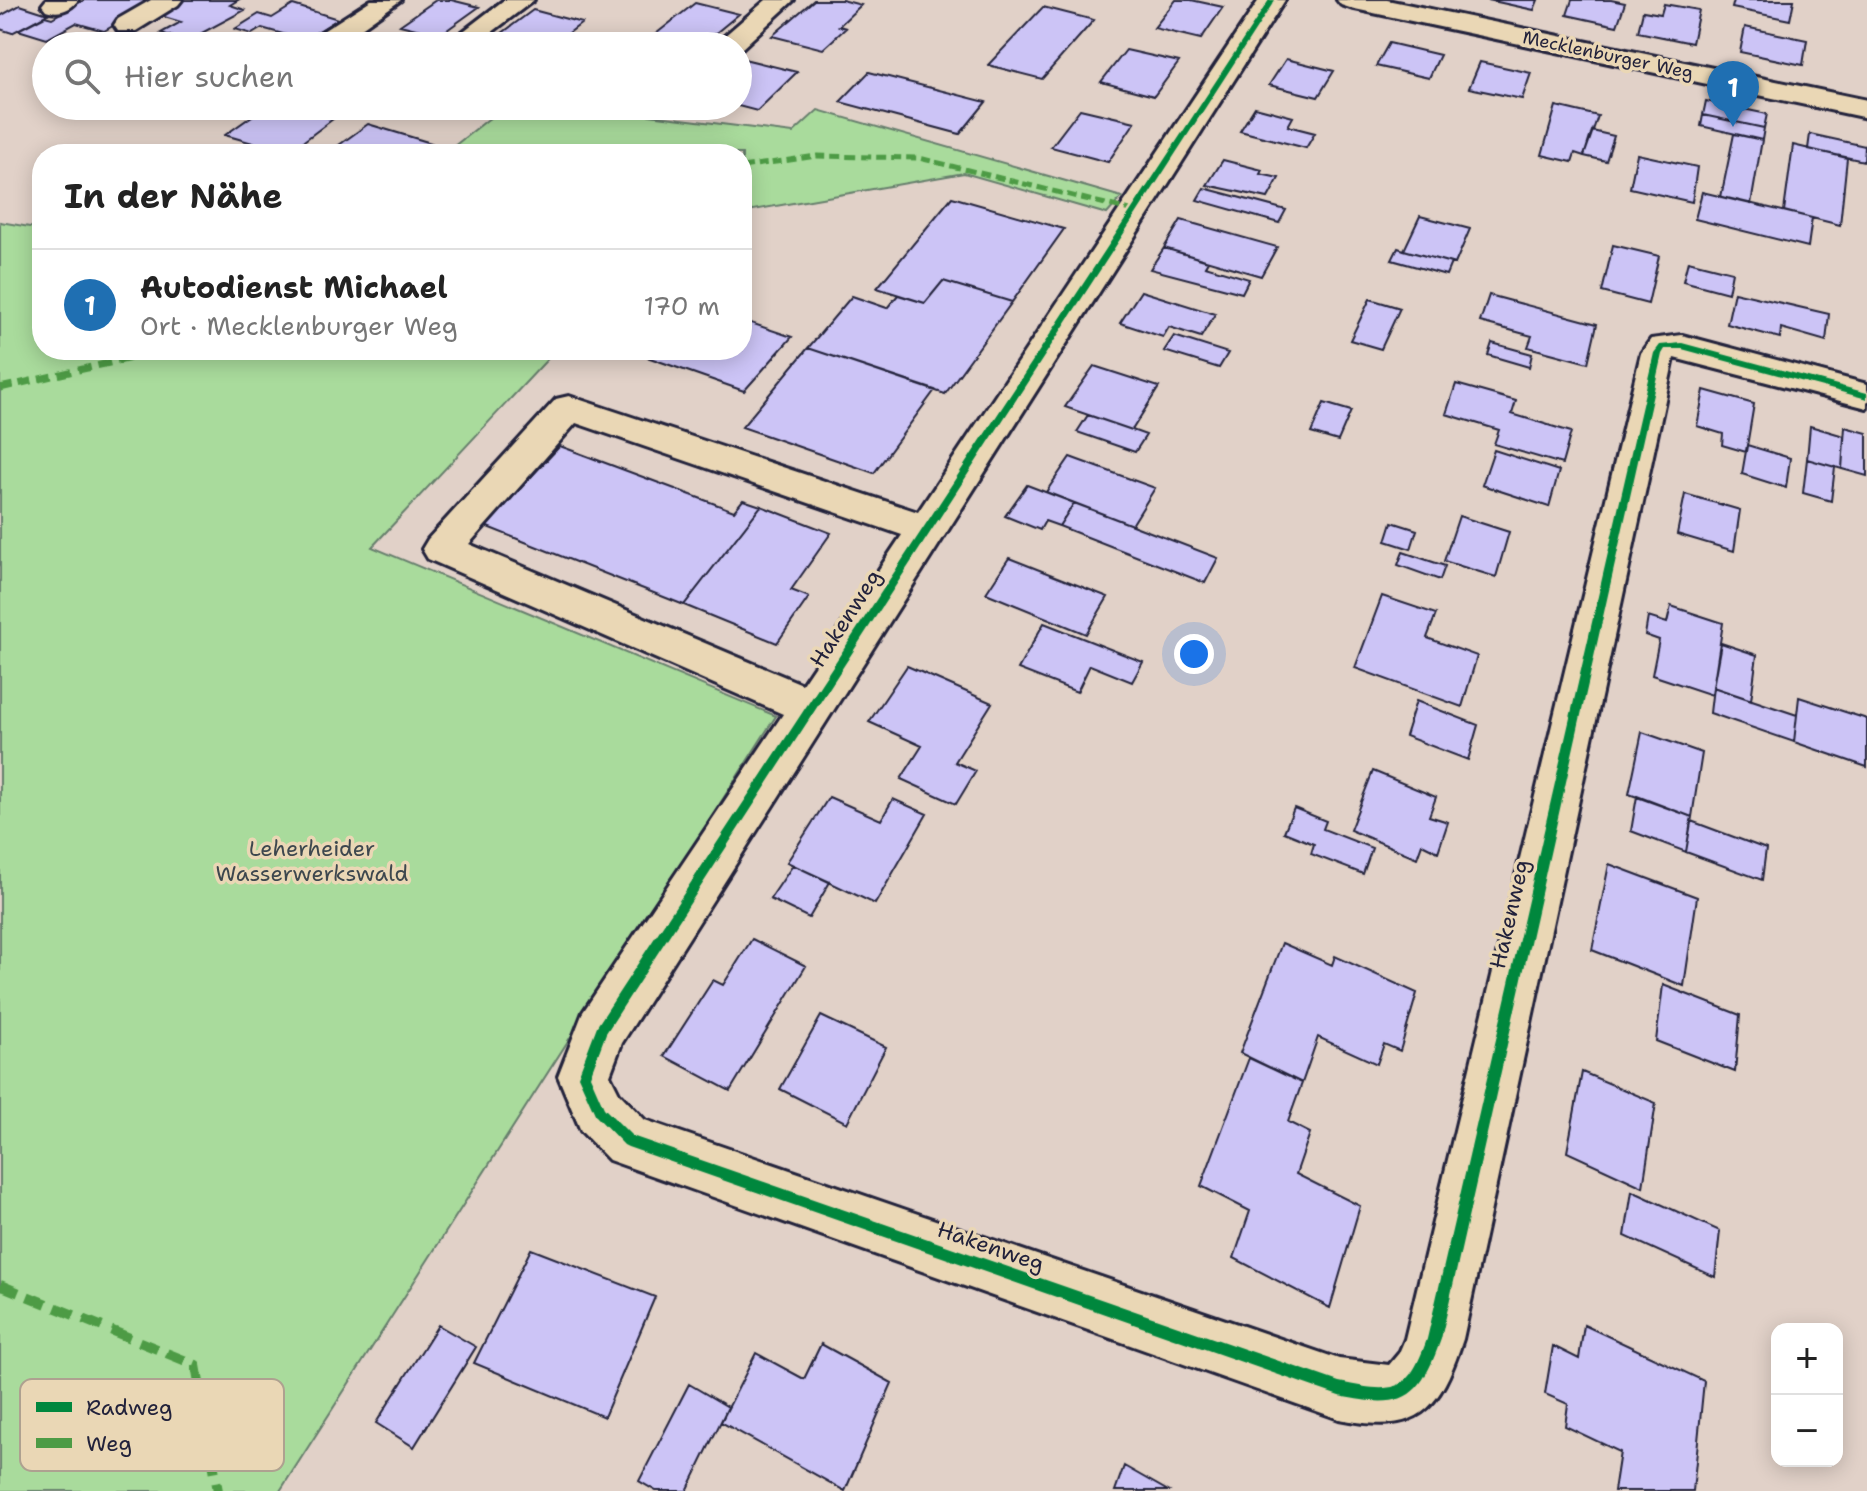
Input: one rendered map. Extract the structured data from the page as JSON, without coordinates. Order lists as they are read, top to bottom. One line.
{"streets":{"street":["Mecklenburger Weg","Hakenweg"]},"parks":["Leherheider Wasserwerkswald"],"legend":["Radweg","Weg"],"page":{"search":"Hier suchen","pins":"1","heading":"In der Nähe","list":[{"mark":"1","name":"Autodienst Michael","note":"Ort · Mecklenburger Weg","value":"170 m"}],"map_buttons":["+","−"]}}
